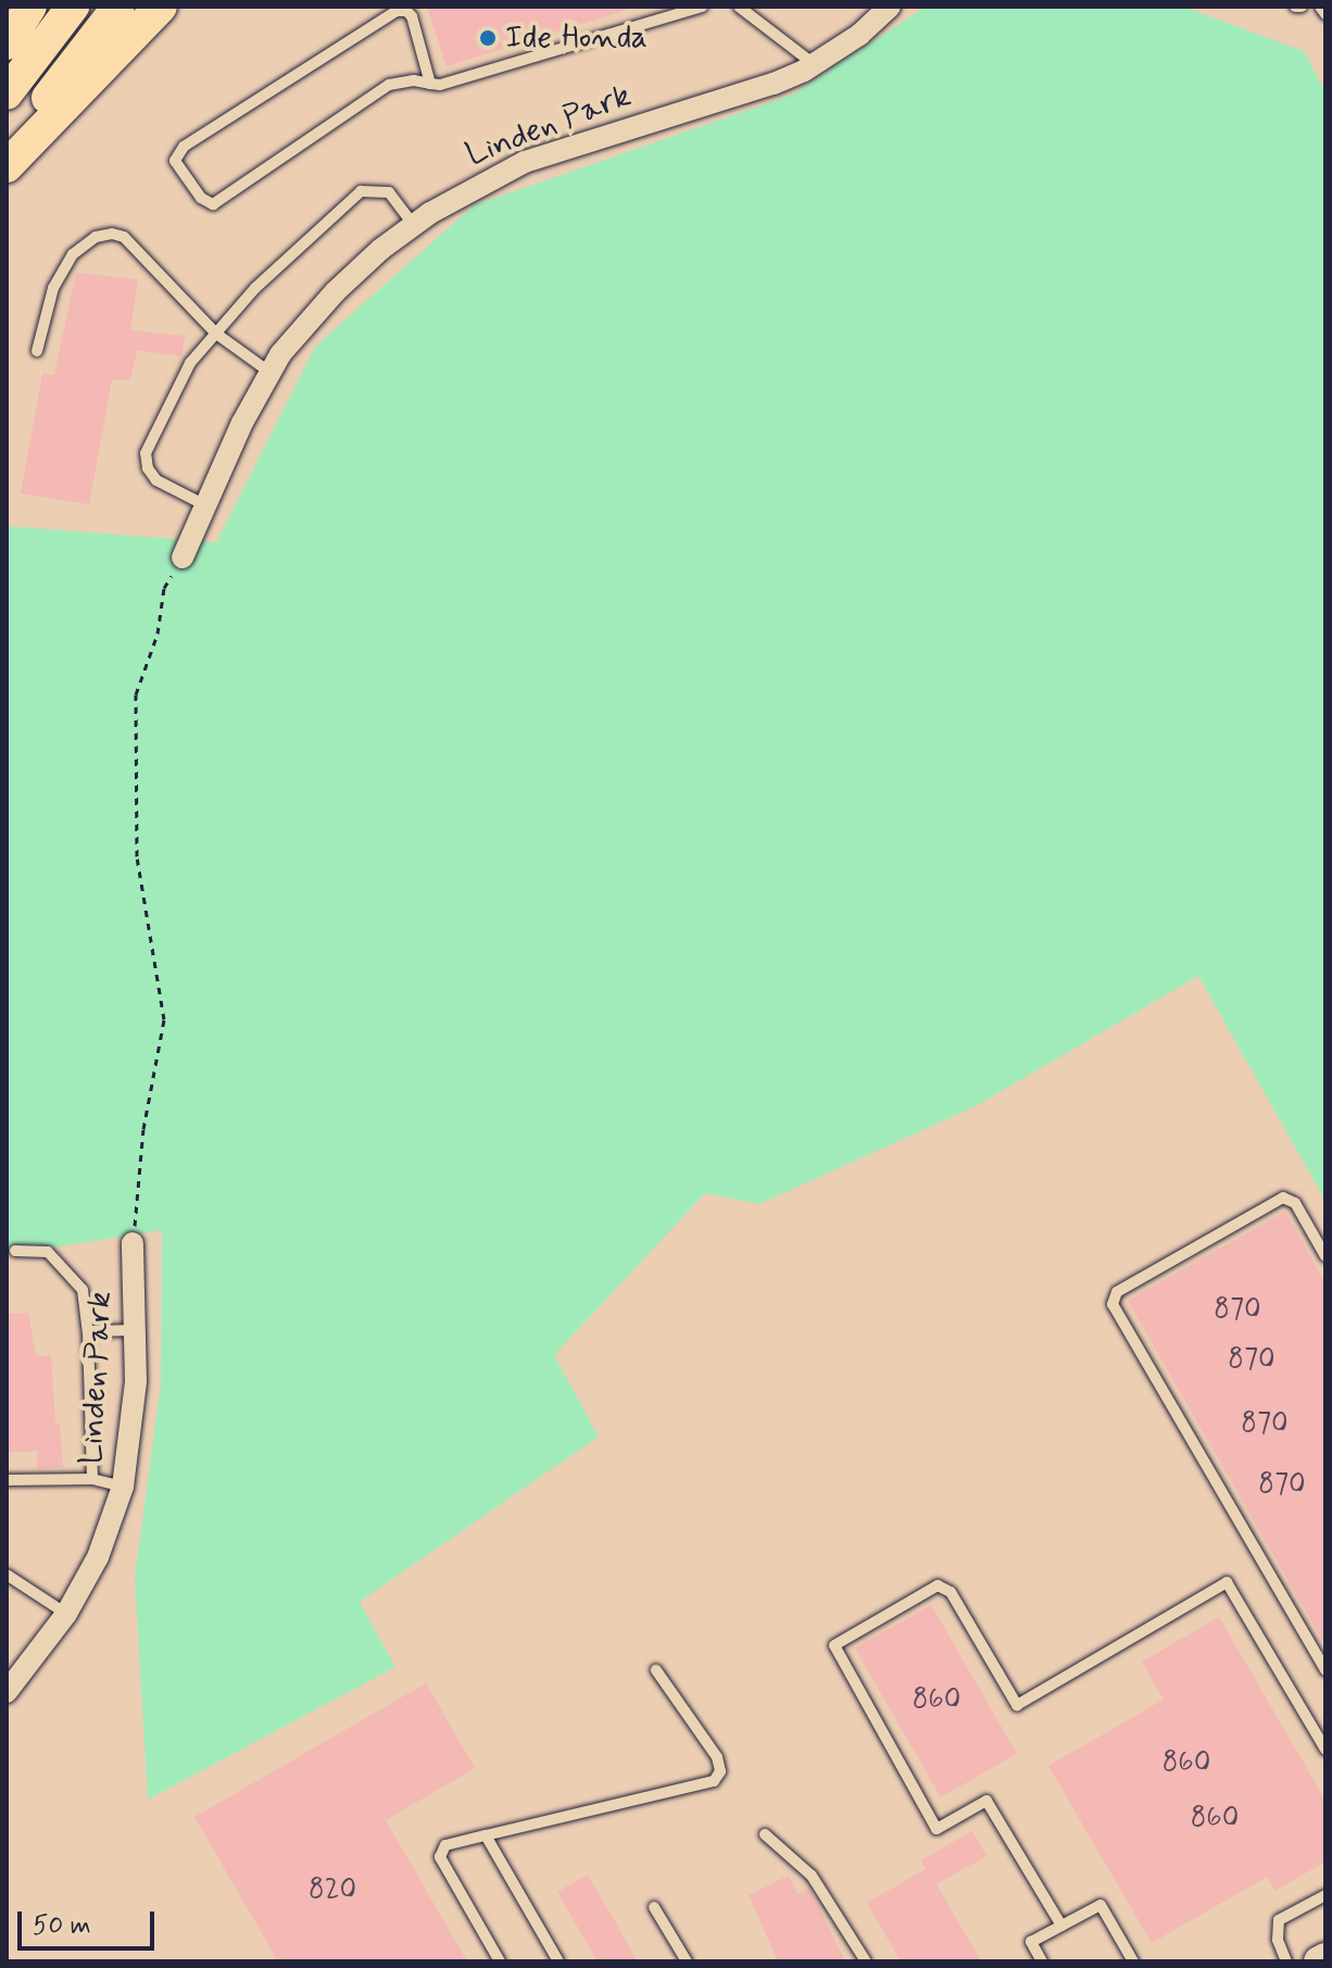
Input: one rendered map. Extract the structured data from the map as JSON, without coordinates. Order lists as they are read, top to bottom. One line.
{"streets":{"street":["Linden Park"]},"places":["Ide Honda"],"house_numbers":["870","870","870","870","860","860","860","820"],"scale_bar":"50 m"}
